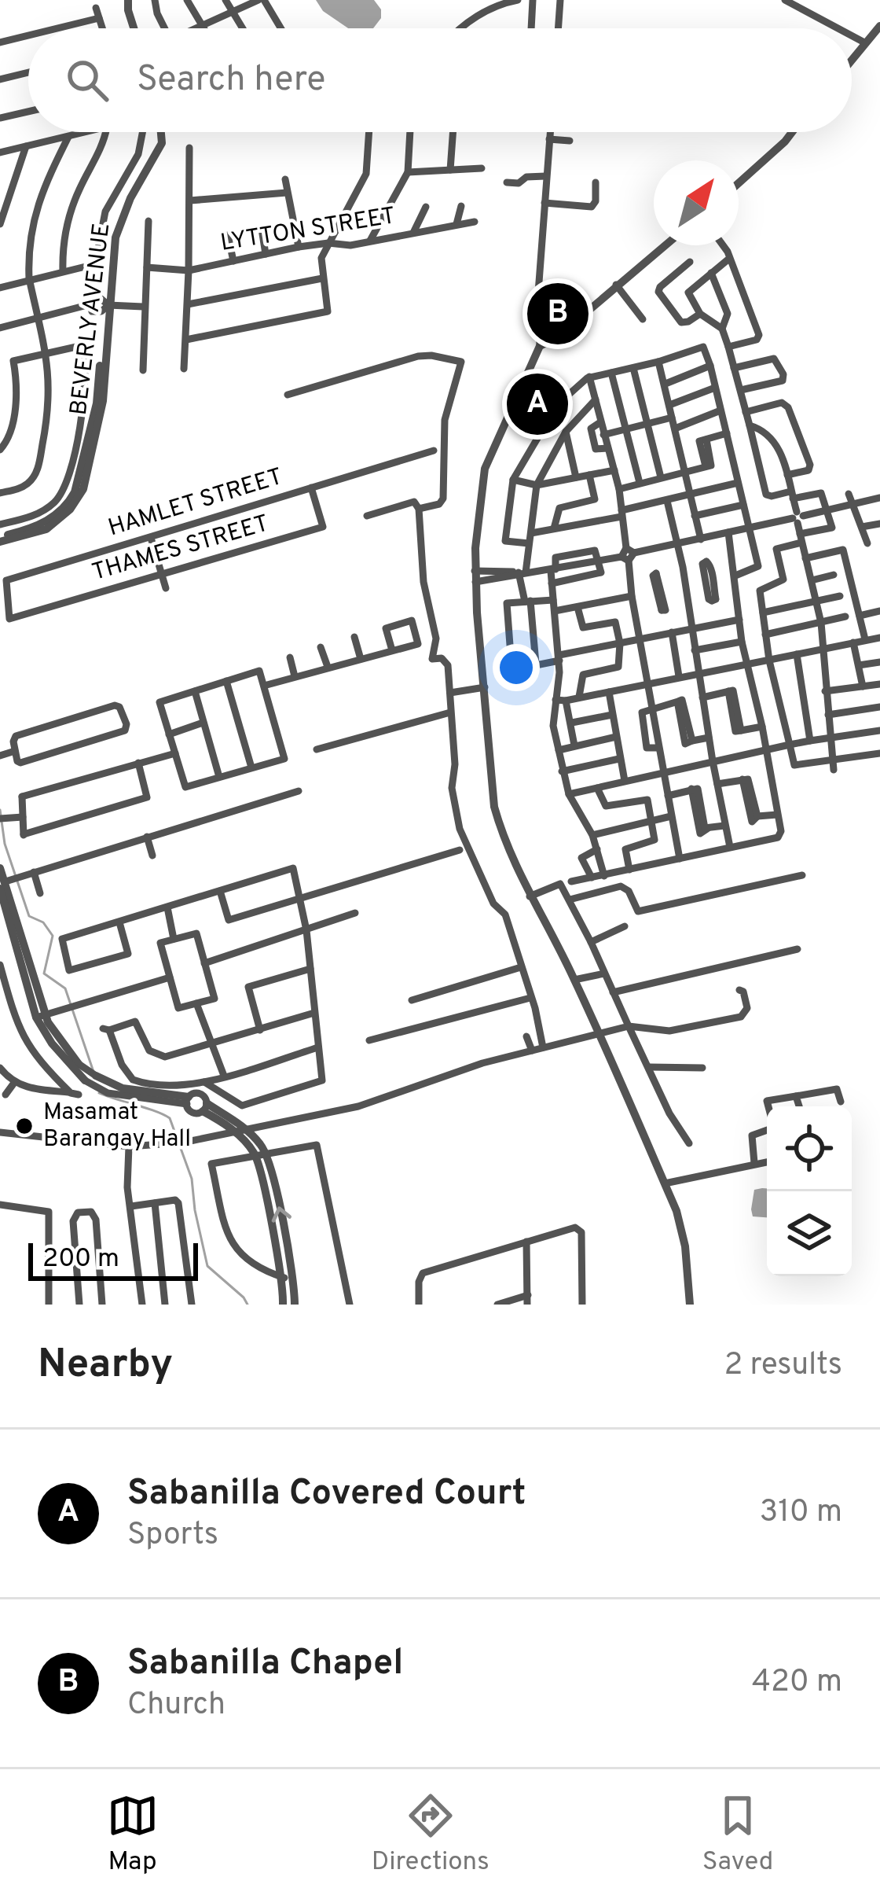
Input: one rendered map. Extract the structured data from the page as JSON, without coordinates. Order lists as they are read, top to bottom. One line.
{"streets":{"street":["LYTTON STREET","BEVERLY AVENUE","HAMLET STREET","THAMES STREET"]},"crossings":[["HAMLET STREET","THAMES STREET"]],"places":["Masamat Barangay Hall"],"scale_bar":"200 m","north":"top right","page":{"search":"Search here","pins":["B","A"],"scale":"200 m","heading":["Nearby","2 results"],"list":[{"mark":"A","name":"Sabanilla Covered Court","note":"Sports","value":"310 m"},{"mark":"B","name":"Sabanilla Chapel","note":"Church","value":"420 m"}],"nav":["Map","Directions","Saved"]}}
